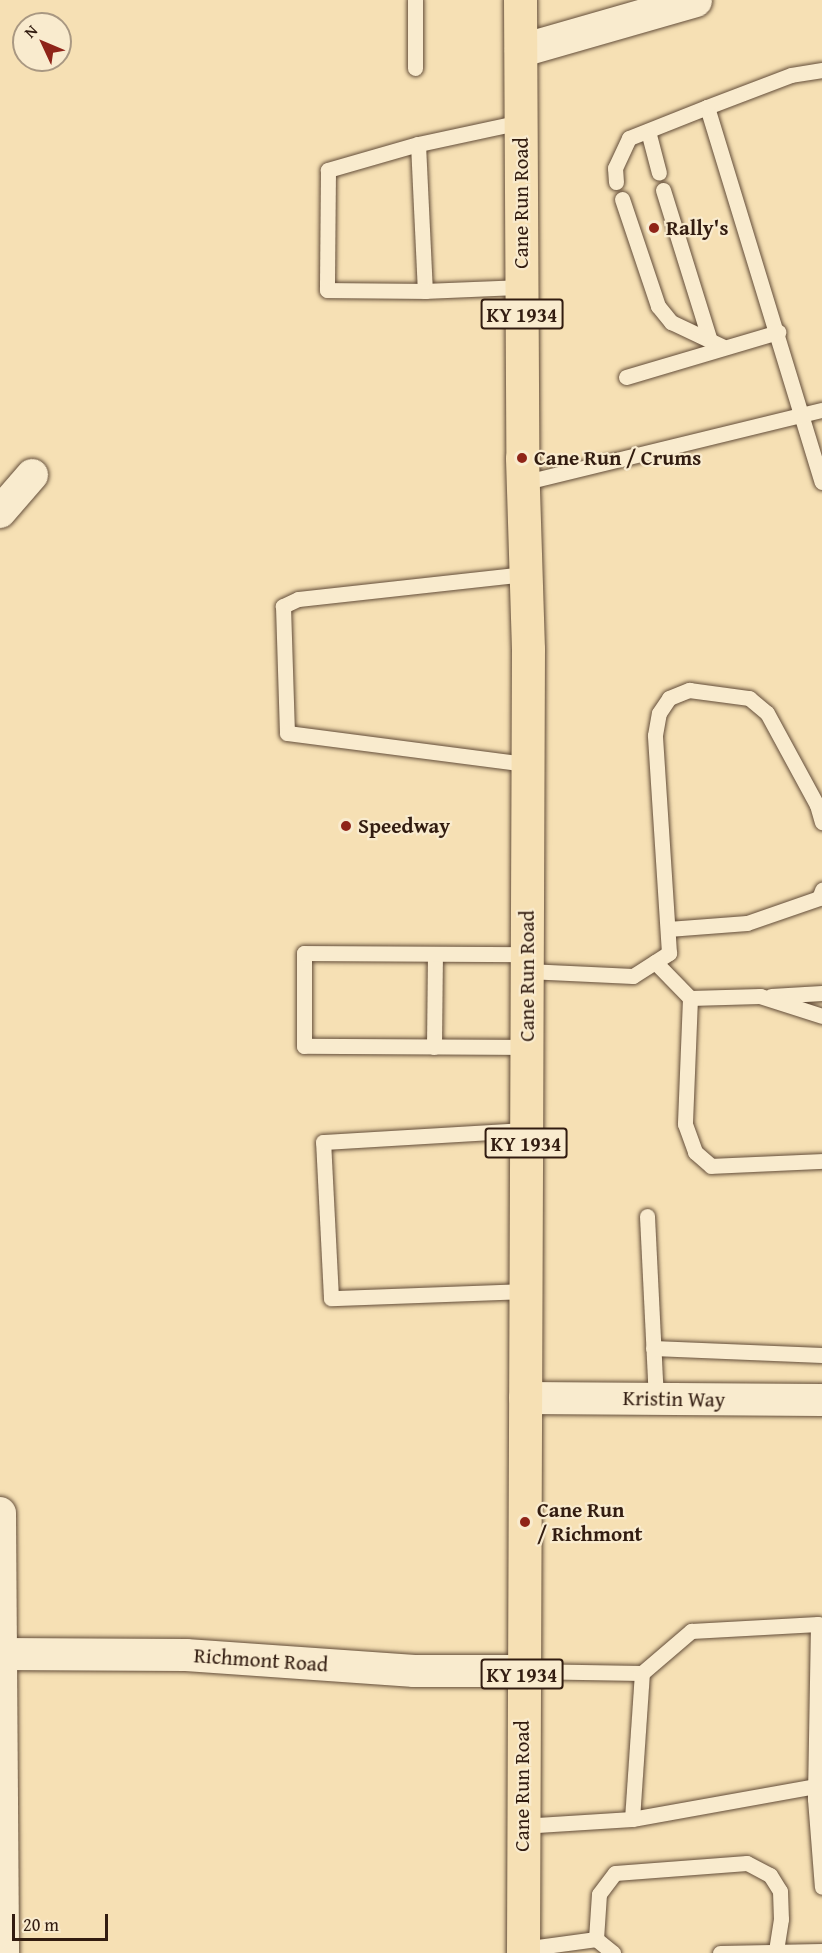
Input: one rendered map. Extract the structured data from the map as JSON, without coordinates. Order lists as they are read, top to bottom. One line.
{"streets":{"highway":["Cane Run Road","KY 1934"],"street":["Kristin Way","Richmont Road"]},"crossings":[["Cane Run Road","Kristin Way"],["Cane Run Road","Richmont Road"]],"places":["Rally's","Cane Run / Crums","Speedway","Cane Run / Richmont"],"scale_bar":"20 m","north":"top left"}
